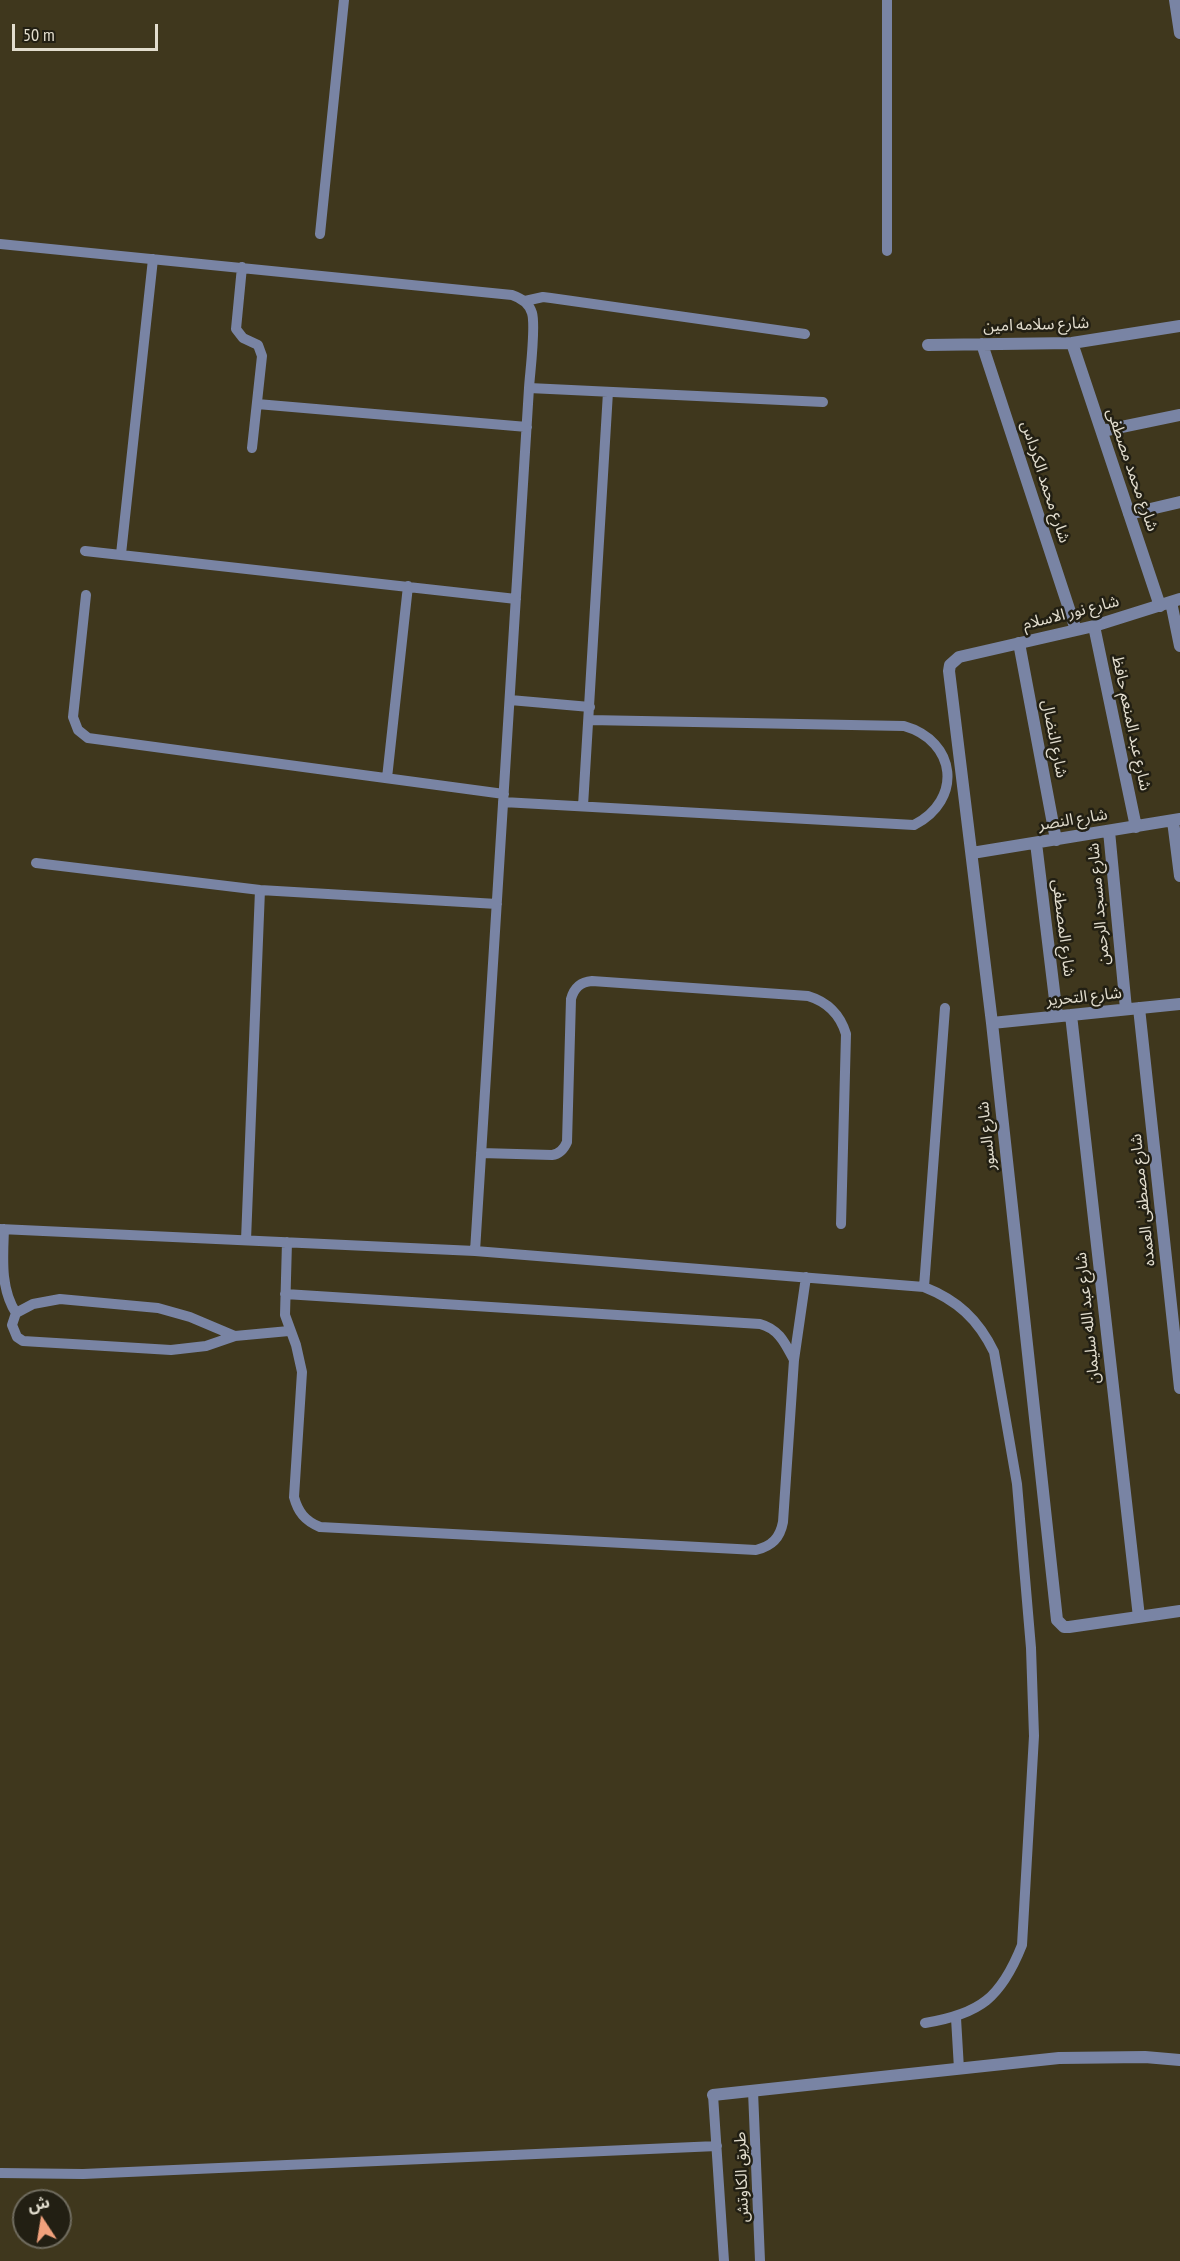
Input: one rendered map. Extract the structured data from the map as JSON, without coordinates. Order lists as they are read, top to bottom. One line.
{"streets":{"street":["شارع سلامه امين","شارع محمد مصطفى","شارع محمد الكرداس","شارع نور الاسلام","شارع عبد المنعم حافظ","شارع النضال","شارع النصر","شارع مسجد الرحمن","شارع المصطفى","شارع التحرير","شارع السور","شارع مصطفى العمده","شارع عبد الله سليمان"],"lane":["طريق الكاوتش"]},"crossings":[["شارع سلامه امين","شارع محمد مصطفى"],["شارع سلامه امين","شارع محمد الكرداس"],["شارع محمد مصطفى","شارع نور الاسلام"],["شارع محمد الكرداس","شارع نور الاسلام"],["شارع نور الاسلام","شارع عبد المنعم حافظ"],["شارع نور الاسلام","شارع النضال"],["شارع نور الاسلام","شارع السور"],["شارع عبد المنعم حافظ","شارع النصر"],["شارع النضال","شارع النصر"],["شارع النصر","شارع مسجد الرحمن"],["شارع النصر","شارع المصطفى"],["شارع النصر","شارع السور"],["شارع مسجد الرحمن","شارع التحرير"],["شارع المصطفى","شارع التحرير"],["شارع التحرير","شارع السور"],["شارع التحرير","شارع مصطفى العمده"],["شارع التحرير","شارع عبد الله سليمان"],["شارع السور","شارع عبد الله سليمان"]],"scale_bar":"50 m","north":"top"}
